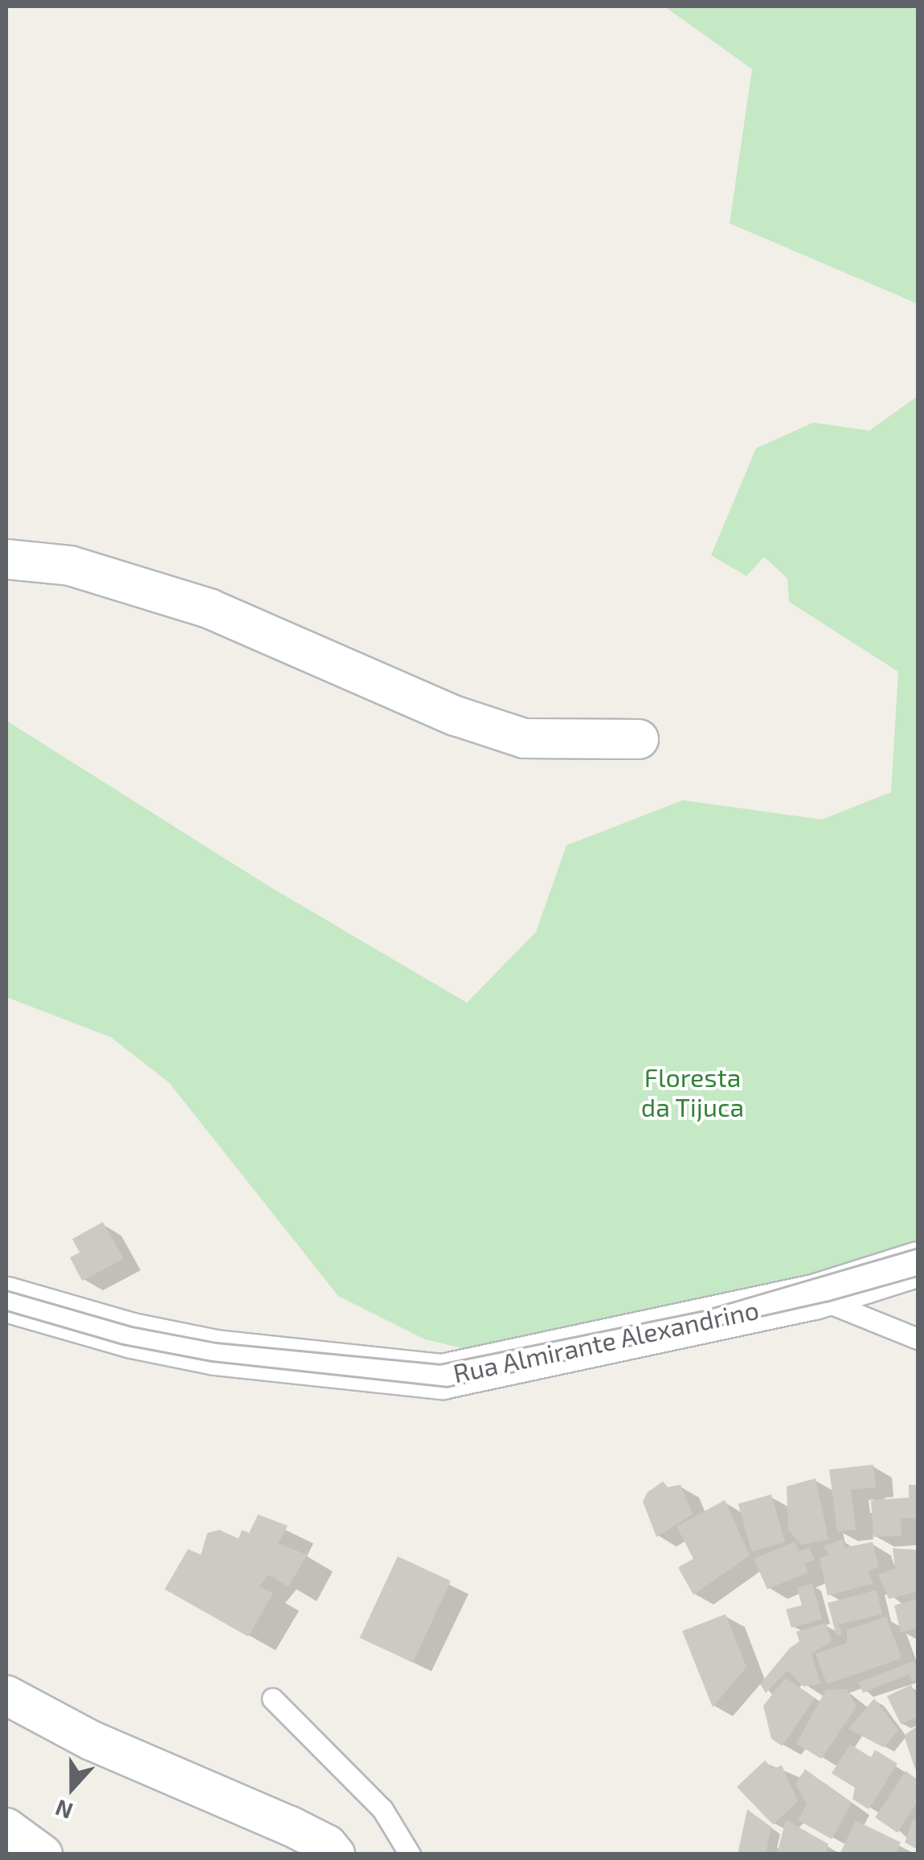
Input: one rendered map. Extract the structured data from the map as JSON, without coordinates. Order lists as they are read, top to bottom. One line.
{"streets":{"street":["Rua Almirante Alexandrino"]},"parks":["Floresta da Tijuca"],"north":"bottom"}
